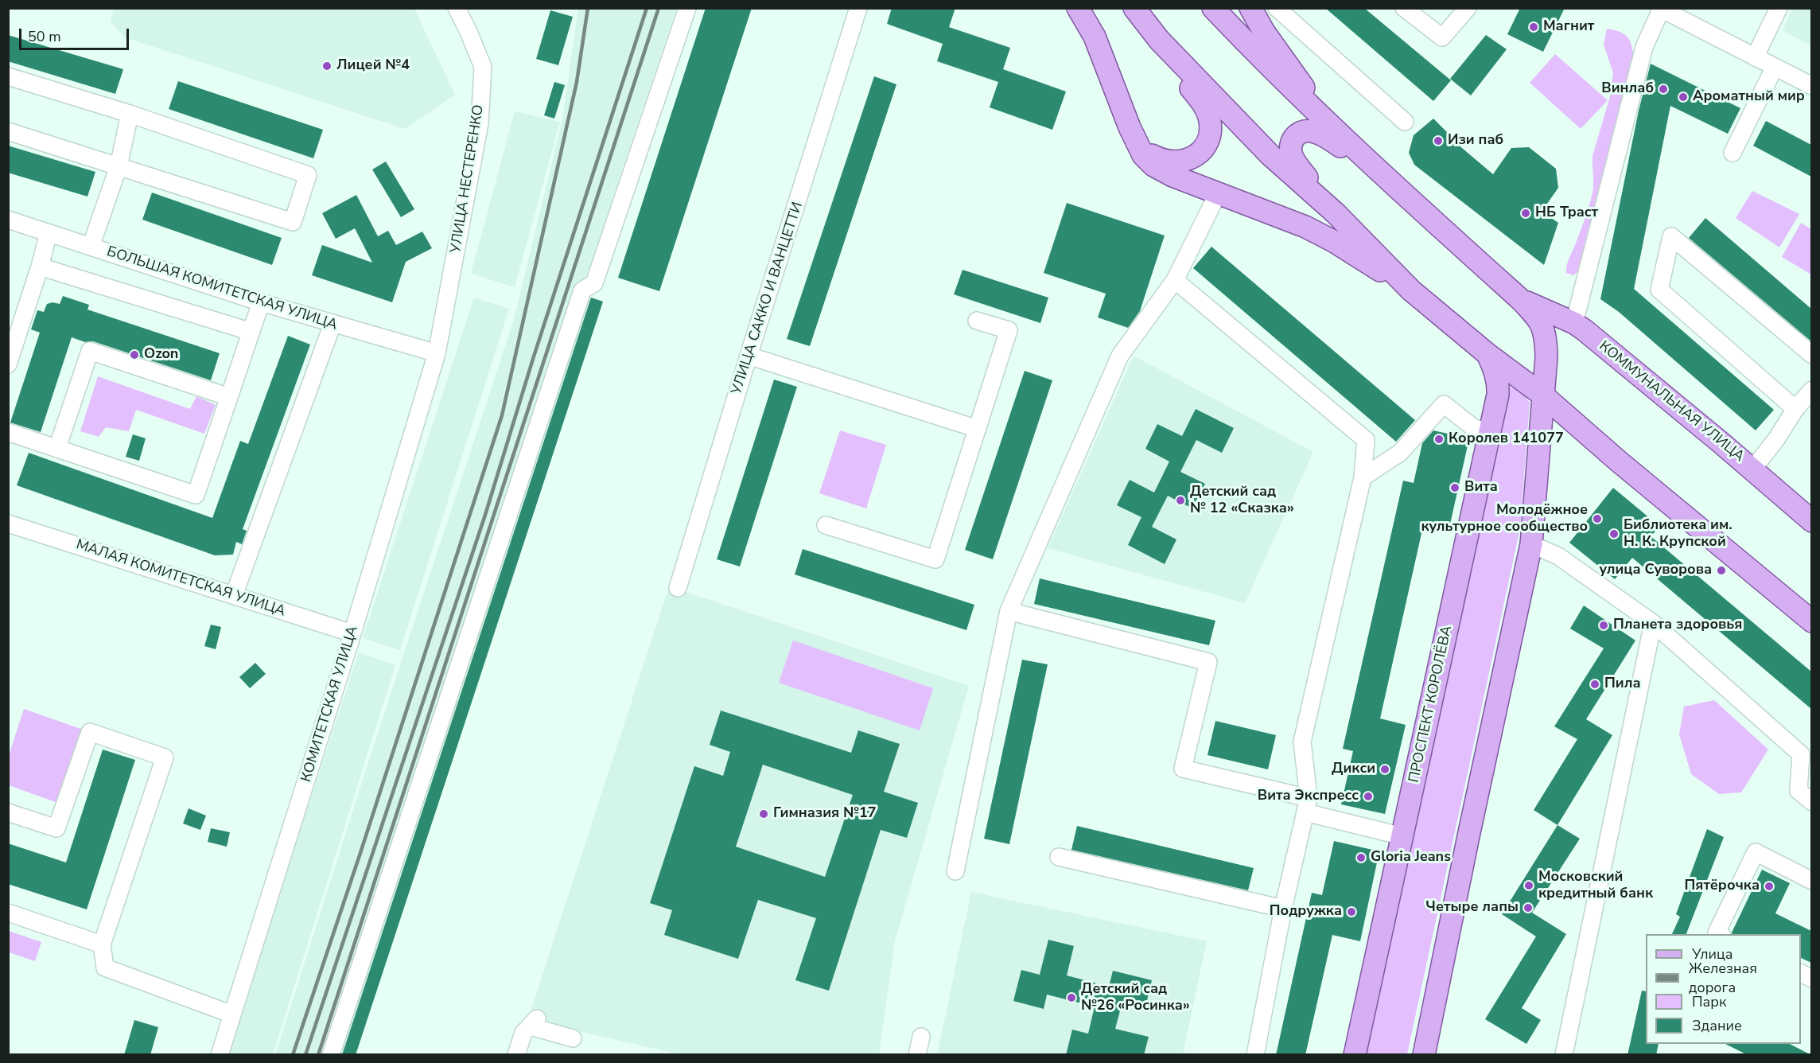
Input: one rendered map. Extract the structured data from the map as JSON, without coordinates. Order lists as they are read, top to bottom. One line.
{"streets":{"main road":["КОММУНАЛЬНАЯ УЛИЦА","ПРОСПЕКТ КОРОЛЁВА"],"street":["УЛИЦА НЕСТЕРЕНКО","БОЛЬШАЯ КОМИТЕТСКАЯ УЛИЦА","УЛИЦА САККО И ВАНЦЕТТИ","МАЛАЯ КОМИТЕТСКАЯ УЛИЦА","КОМИТЕТСКАЯ УЛИЦА"]},"crossings":[["УЛИЦА НЕСТЕРЕНКО","БОЛЬШАЯ КОМИТЕТСКАЯ УЛИЦА"],["УЛИЦА НЕСТЕРЕНКО","КОМИТЕТСКАЯ УЛИЦА"],["БОЛЬШАЯ КОМИТЕТСКАЯ УЛИЦА","КОМИТЕТСКАЯ УЛИЦА"],["МАЛАЯ КОМИТЕТСКАЯ УЛИЦА","КОМИТЕТСКАЯ УЛИЦА"]],"places":["Магнит","Лицей №4","Винлаб","Ароматный мир","Изи паб","НБ Траст","Ozon","Королев 141077","Вита","Детский сад № 12 «Сказка»","Молодёжное культурное сообщество","Библиотека им. Н. К. Крупской","улица Суворова","Планета здоровья","Пила","Дикси","Вита Экспресс","Гимназия №17","Gloria Jeans","Московский кредитный банк","Пятёрочка","Четыре лапы","Подружка","Детский сад №26 «Росинка»"],"legend":["Улица","Железная дорога","Парк","Здание"],"scale_bar":"50 m"}
